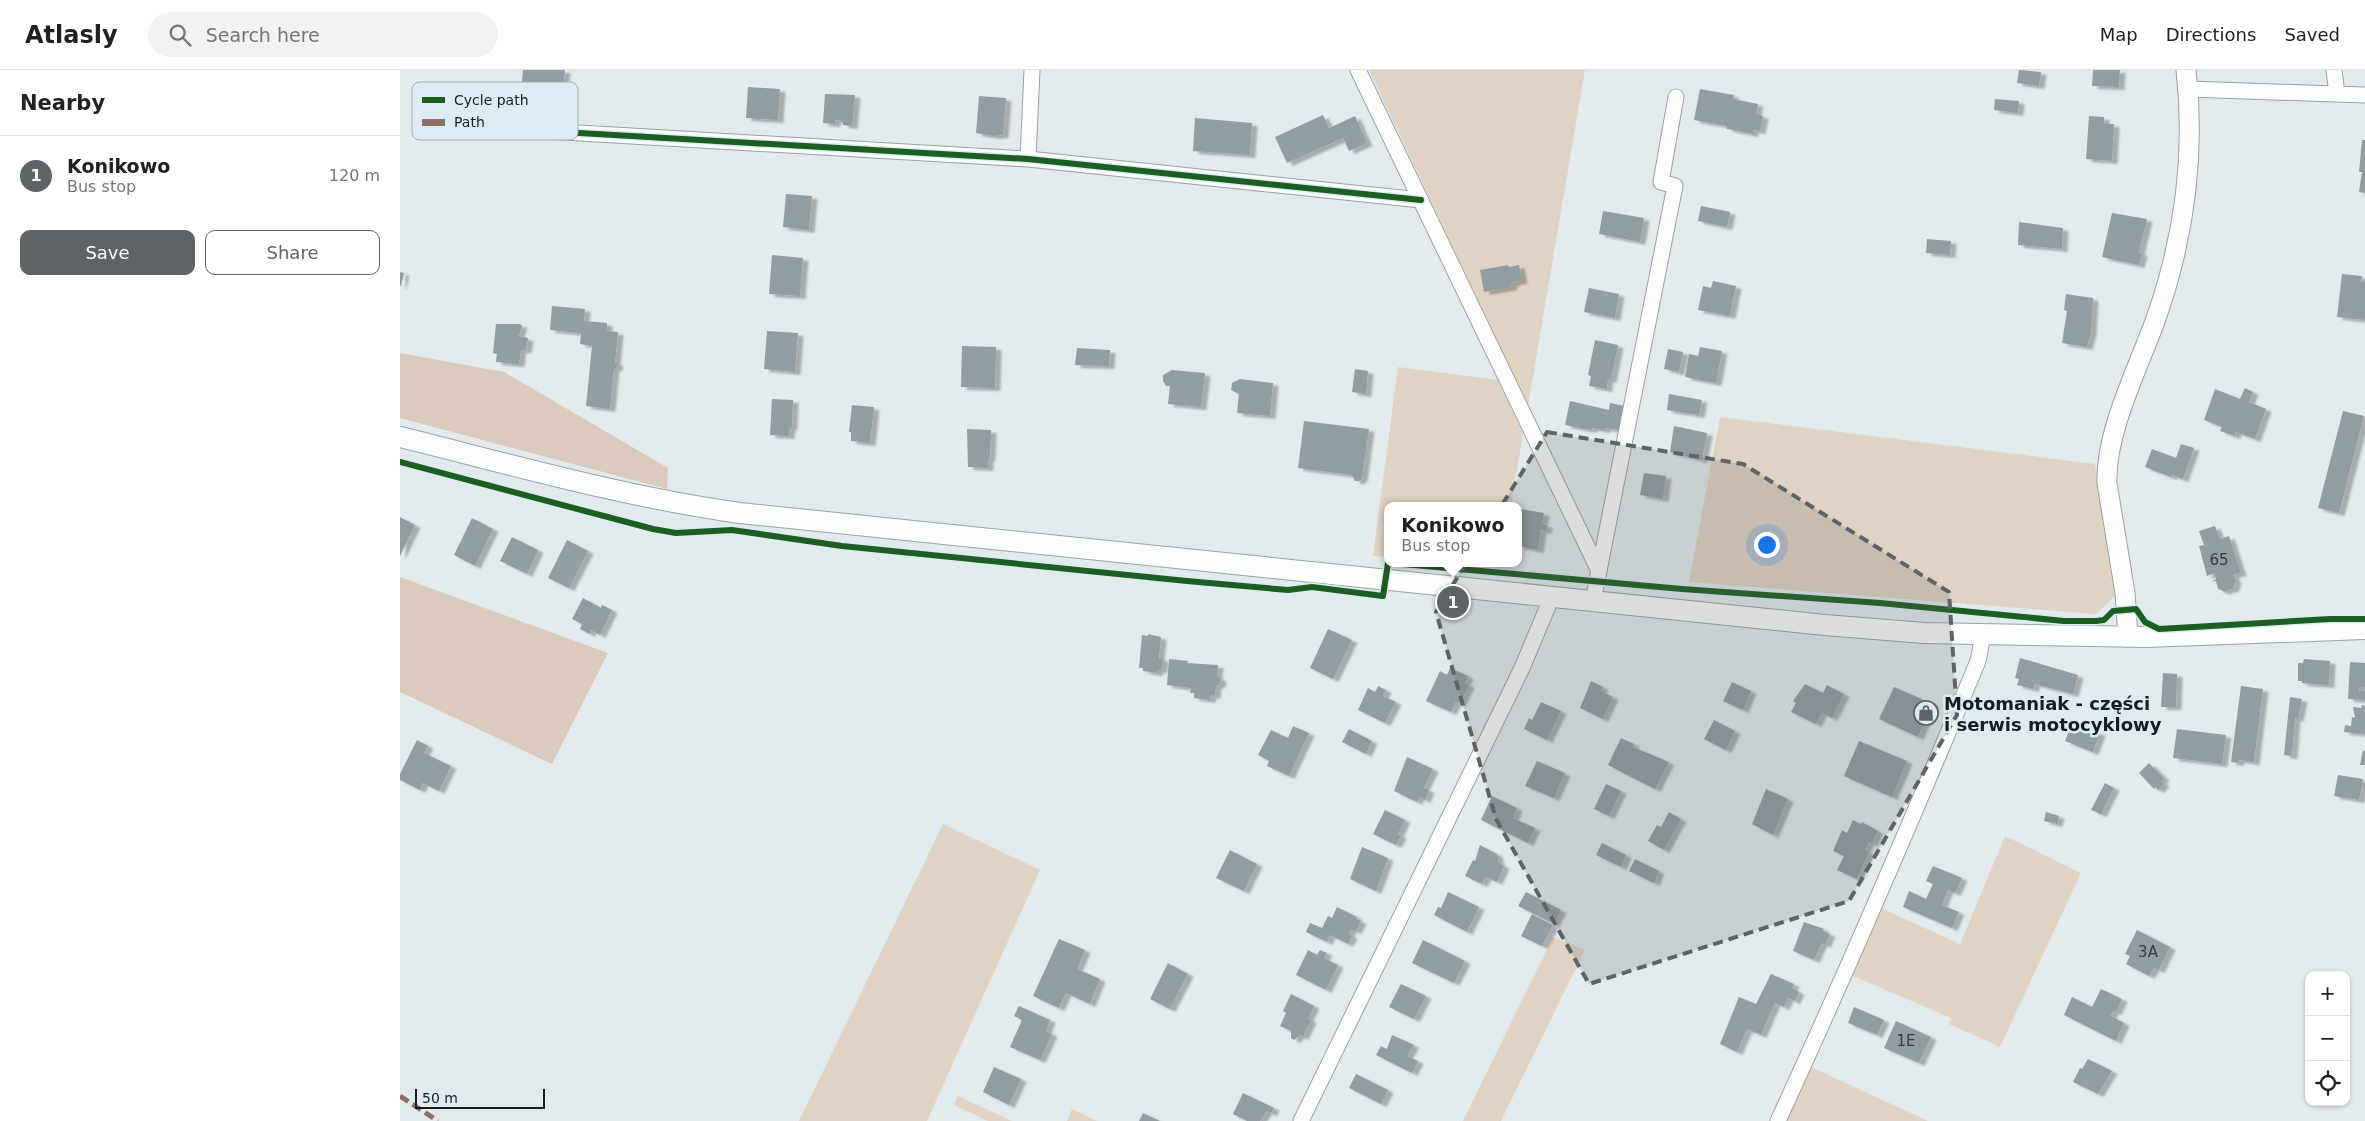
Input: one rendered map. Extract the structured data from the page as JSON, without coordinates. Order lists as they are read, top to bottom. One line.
{"places":{"shop":["Motomaniak - części i serwis motocyklowy"]},"house_numbers":["65","3A","1E"],"legend":["Cycle path","Path"],"scale_bar":"50 m","page":{"header":"Atlasly","search":"Search here","nav":["Map","Directions","Saved"],"heading":"Nearby","list":[{"mark":"1","name":"Konikowo","note":"Bus stop","value":"120 m"}],"buttons":["Save","Share"],"popup":["Konikowo","Bus stop"],"pins":"1","map_buttons":["+","−"],"scale":"50 m"}}
